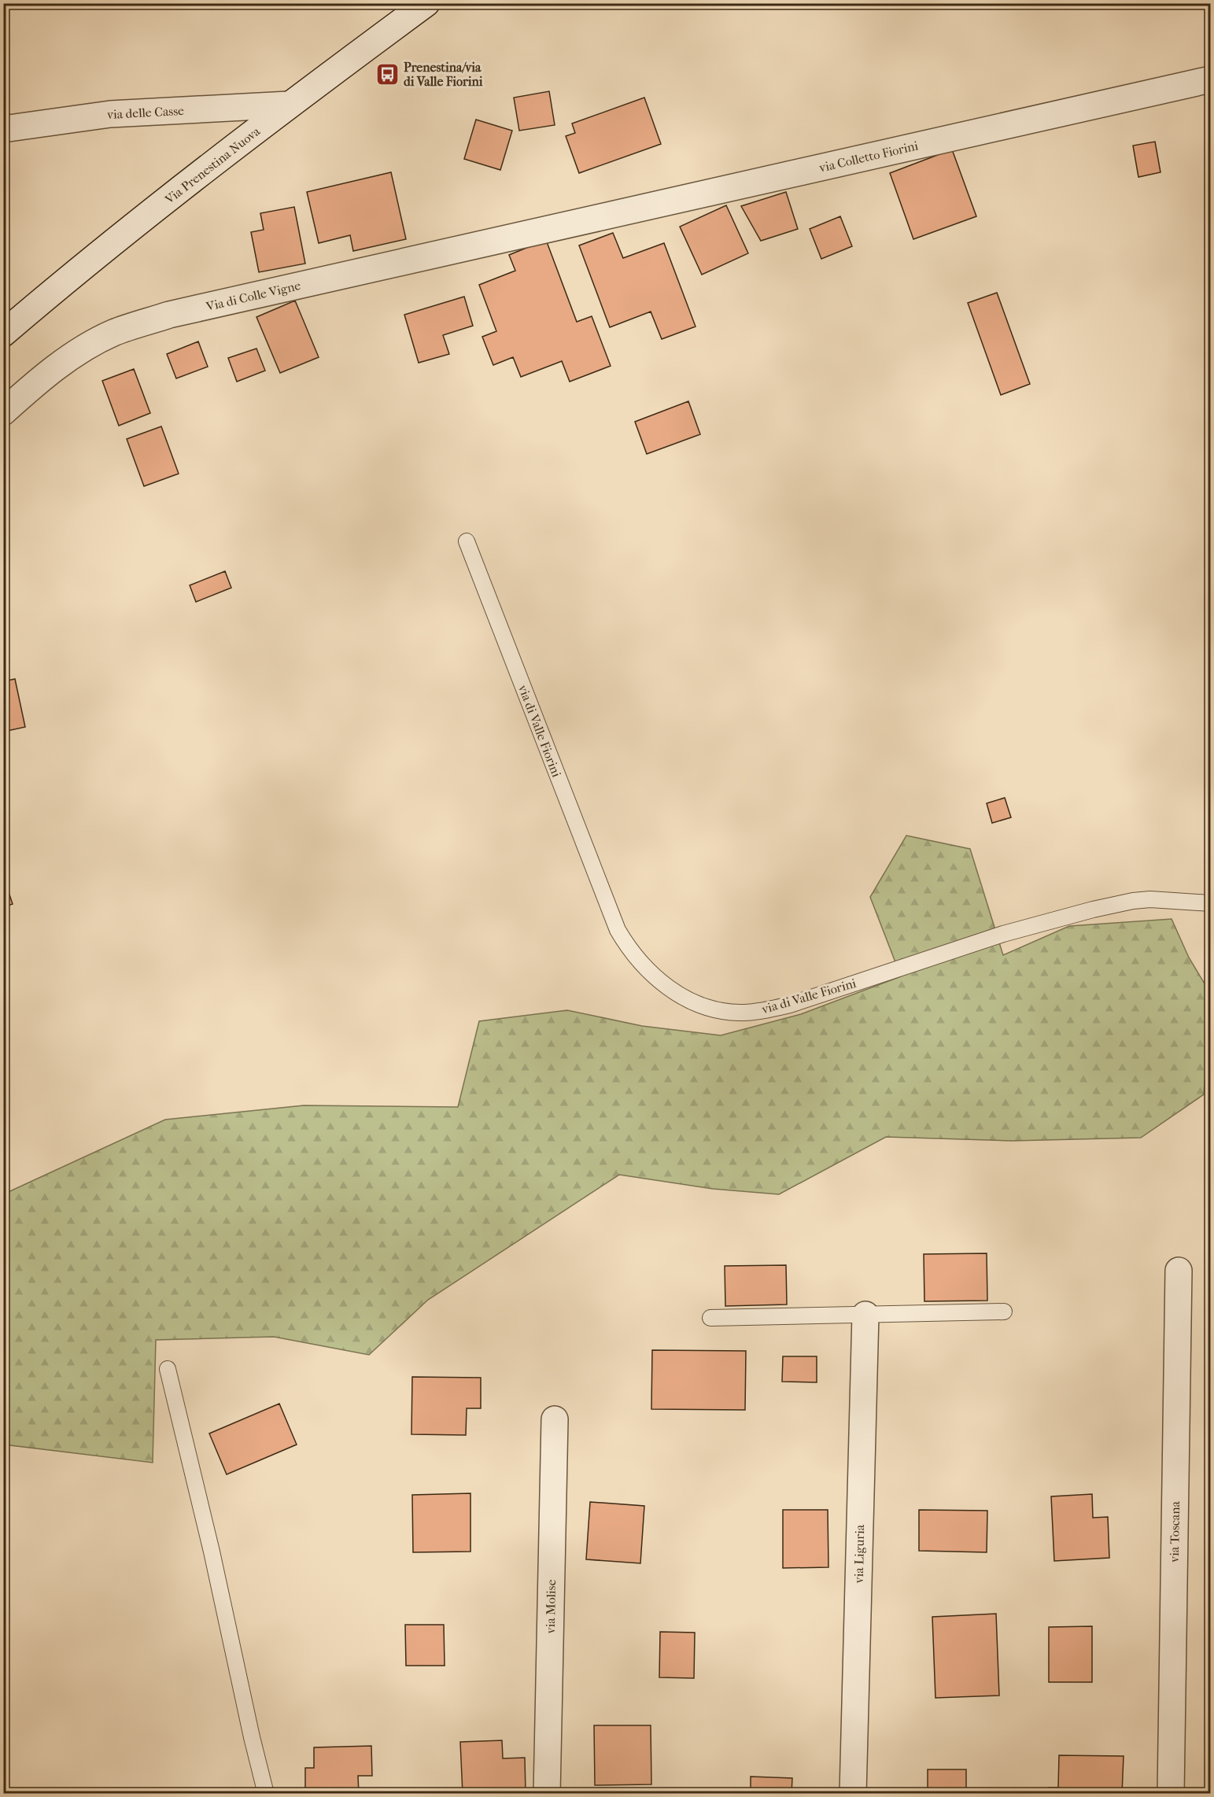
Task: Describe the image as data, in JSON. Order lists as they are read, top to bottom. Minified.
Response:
{"streets":{"street":["via delle Casse","via Colletto Fiorini","Via Prenestina Nuova","Via di Colle Vigne","via Toscana","via Liguria","via Molise"],"lane":["via di Valle Fiorini"]},"crossings":[["via delle Casse","Via Prenestina Nuova"],["via Colletto Fiorini","Via di Colle Vigne"]],"places":{"bus stop":["Prenestina/via di Valle Fiorini"]}}
